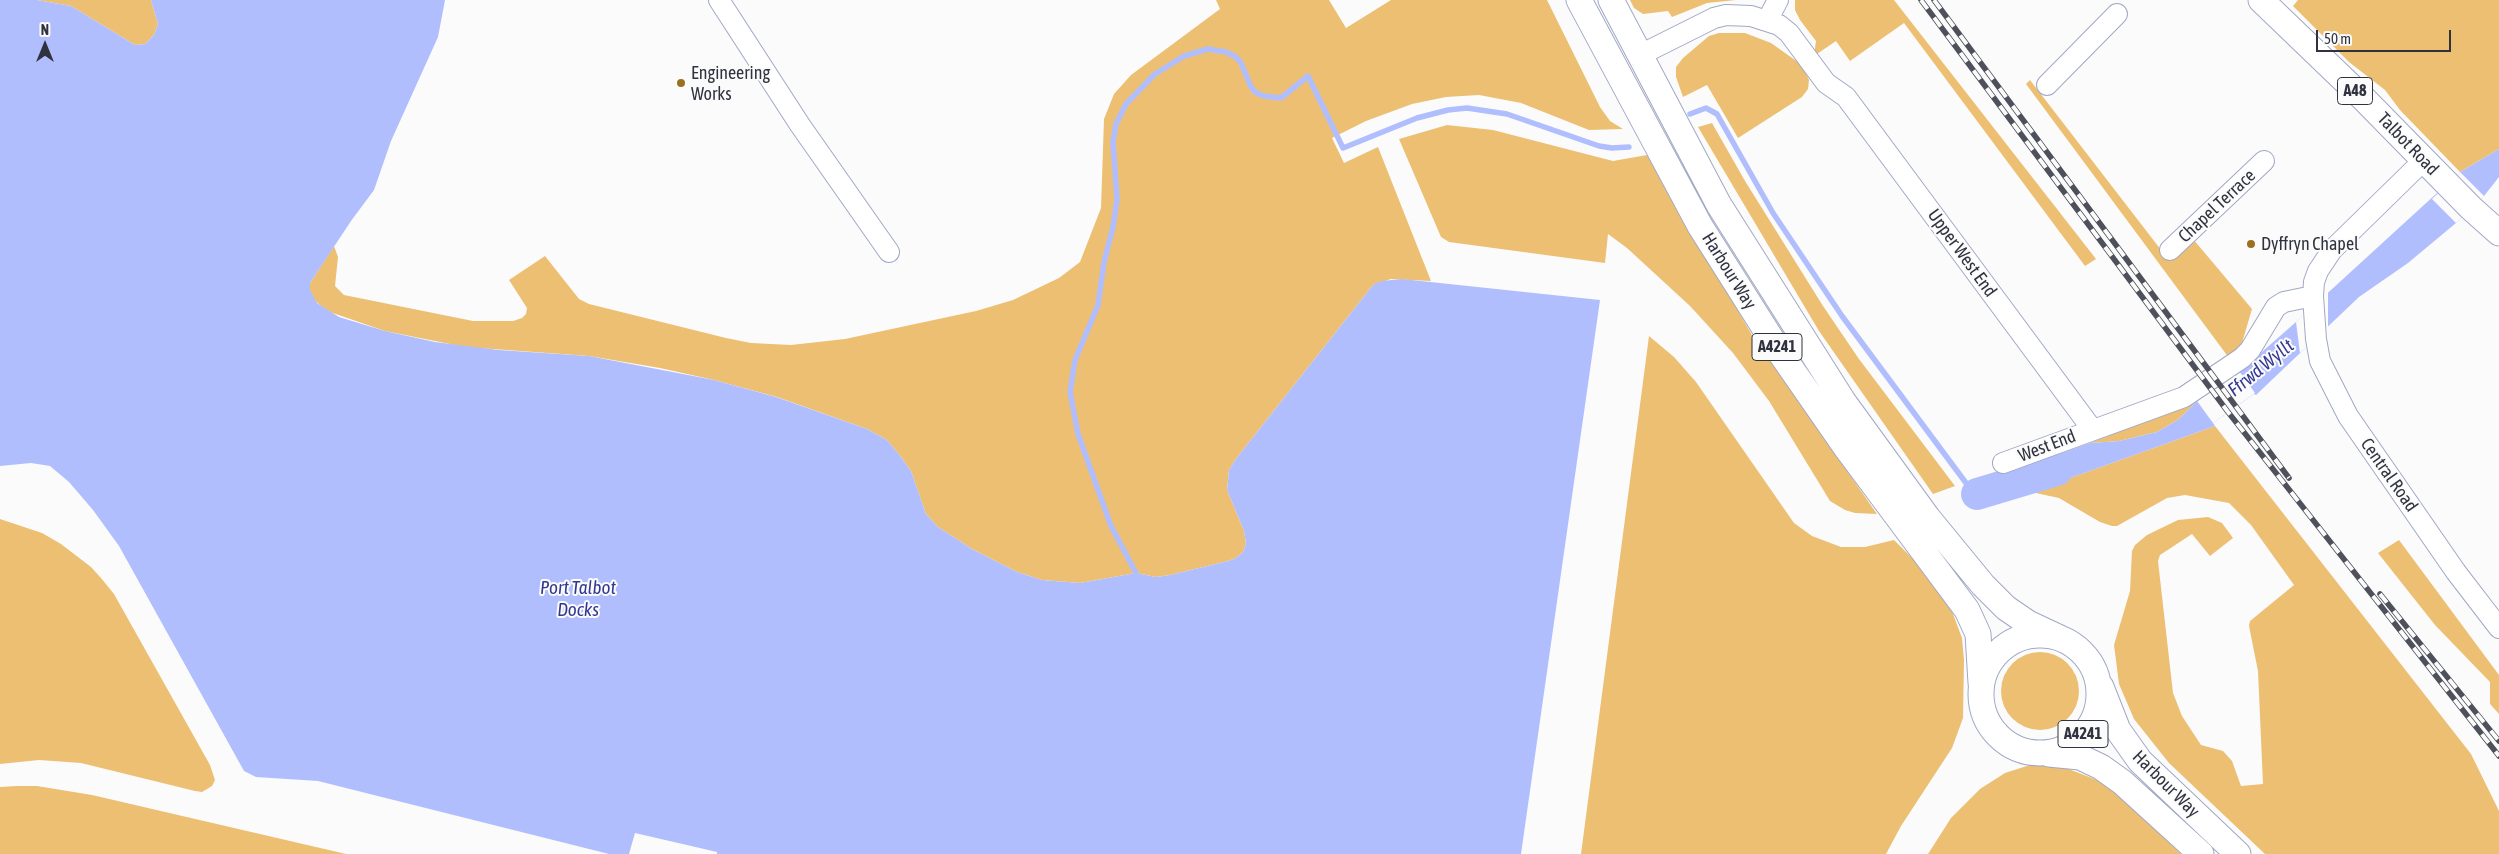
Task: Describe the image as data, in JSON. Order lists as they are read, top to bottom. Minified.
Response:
{"streets":{"main road":["A48","Talbot Road","Harbour Way","A4241"],"street":["Chapel Terrace","Upper West End","West End","Central Road"]},"crossings":[["Upper West End","West End"],["Harbour Way","A4241"],["West End","Central Road"]],"water":["Ffrwd Wyllt","Port Talbot Docks"],"places":["Engineering Works","Dyffryn Chapel"],"scale_bar":"50 m","north":"top"}
